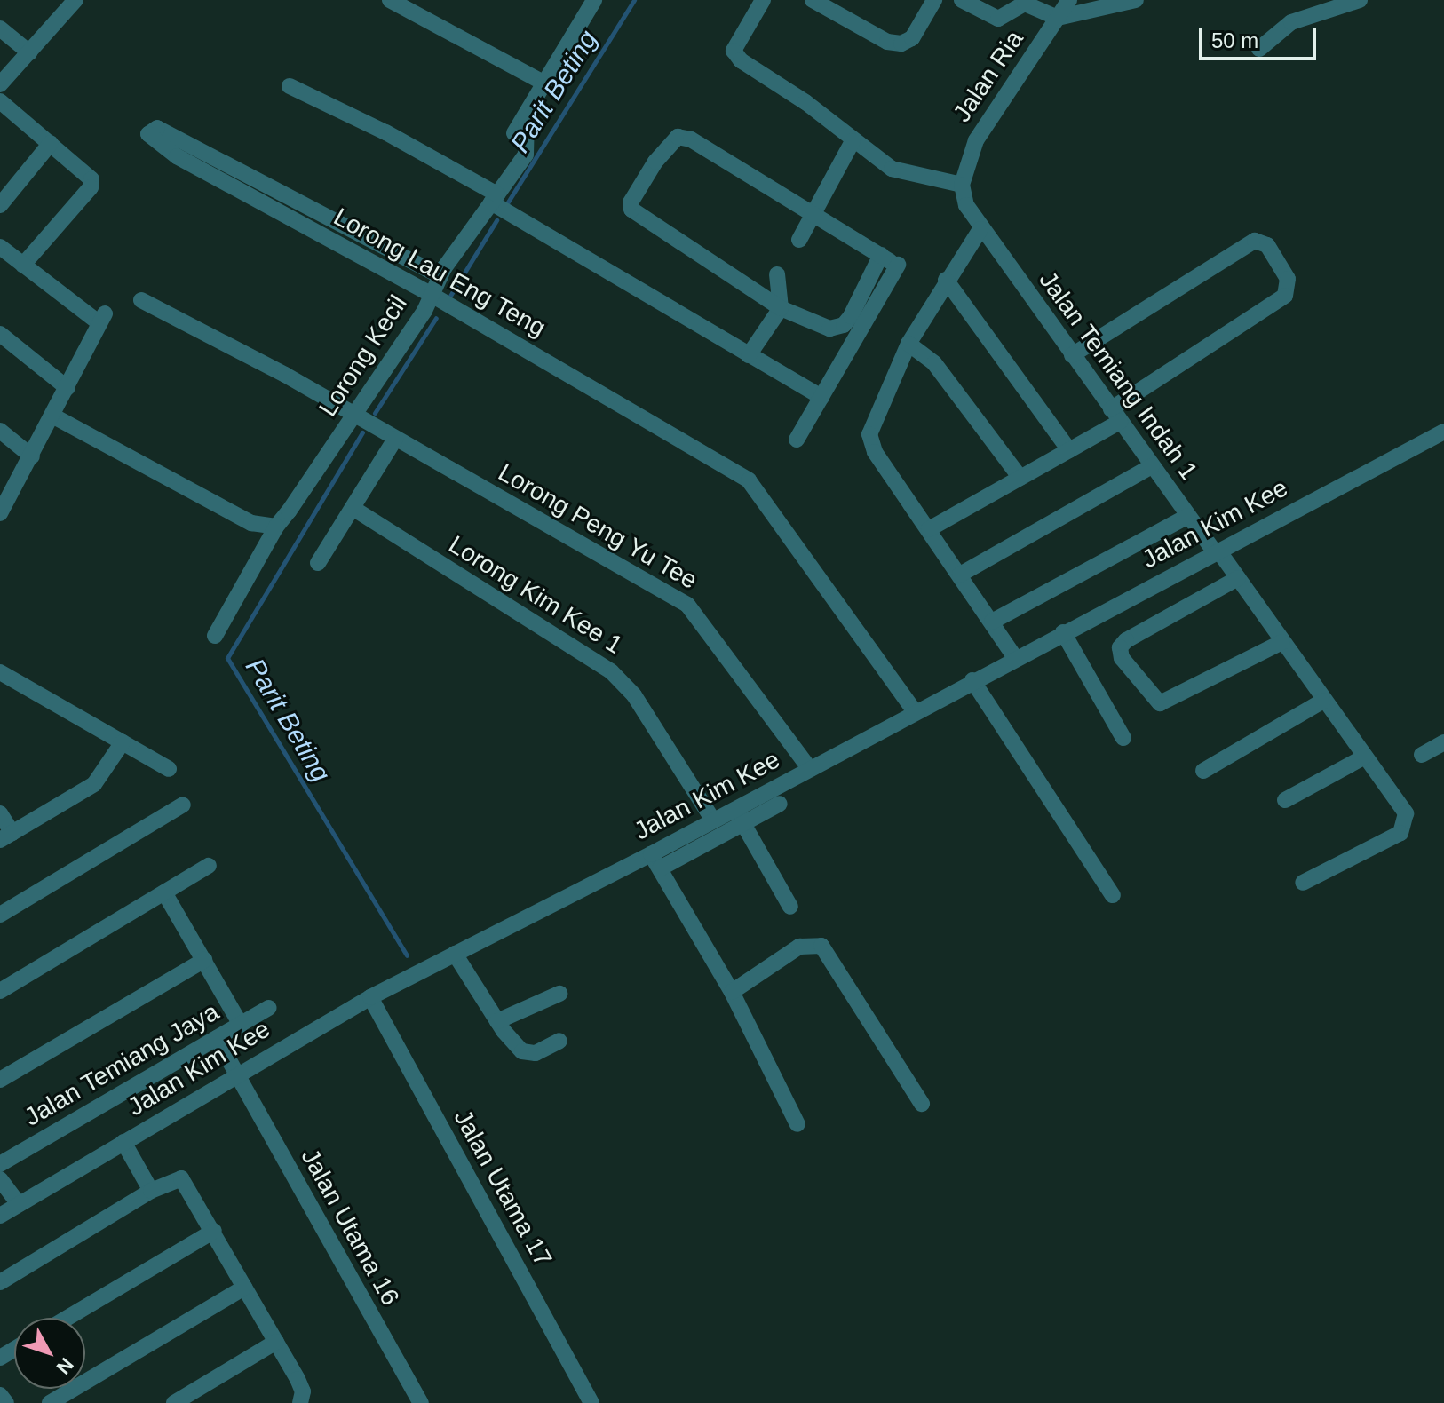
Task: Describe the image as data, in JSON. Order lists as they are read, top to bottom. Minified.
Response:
{"streets":{"street":["Jalan Ria","Lorong Lau Eng Teng","Lorong Kecil","Jalan Temiang Indah 1","Jalan Kim Kee","Lorong Peng Yu Tee","Lorong Kim Kee 1","Jalan Temiang Jaya","Jalan Utama 17","Jalan Utama 16"]},"crossings":[["Jalan Ria","Jalan Temiang Indah 1"],["Lorong Lau Eng Teng","Lorong Kecil"],["Lorong Lau Eng Teng","Jalan Kim Kee"],["Lorong Kecil","Lorong Peng Yu Tee"],["Jalan Temiang Indah 1","Jalan Kim Kee"],["Jalan Kim Kee","Lorong Peng Yu Tee"],["Jalan Kim Kee","Lorong Kim Kee 1"],["Jalan Kim Kee","Jalan Utama 17"],["Jalan Kim Kee","Jalan Utama 16"],["Jalan Temiang Jaya","Jalan Utama 16"]],"water":["Parit Beting"],"scale_bar":"50 m","north":"bottom right"}
